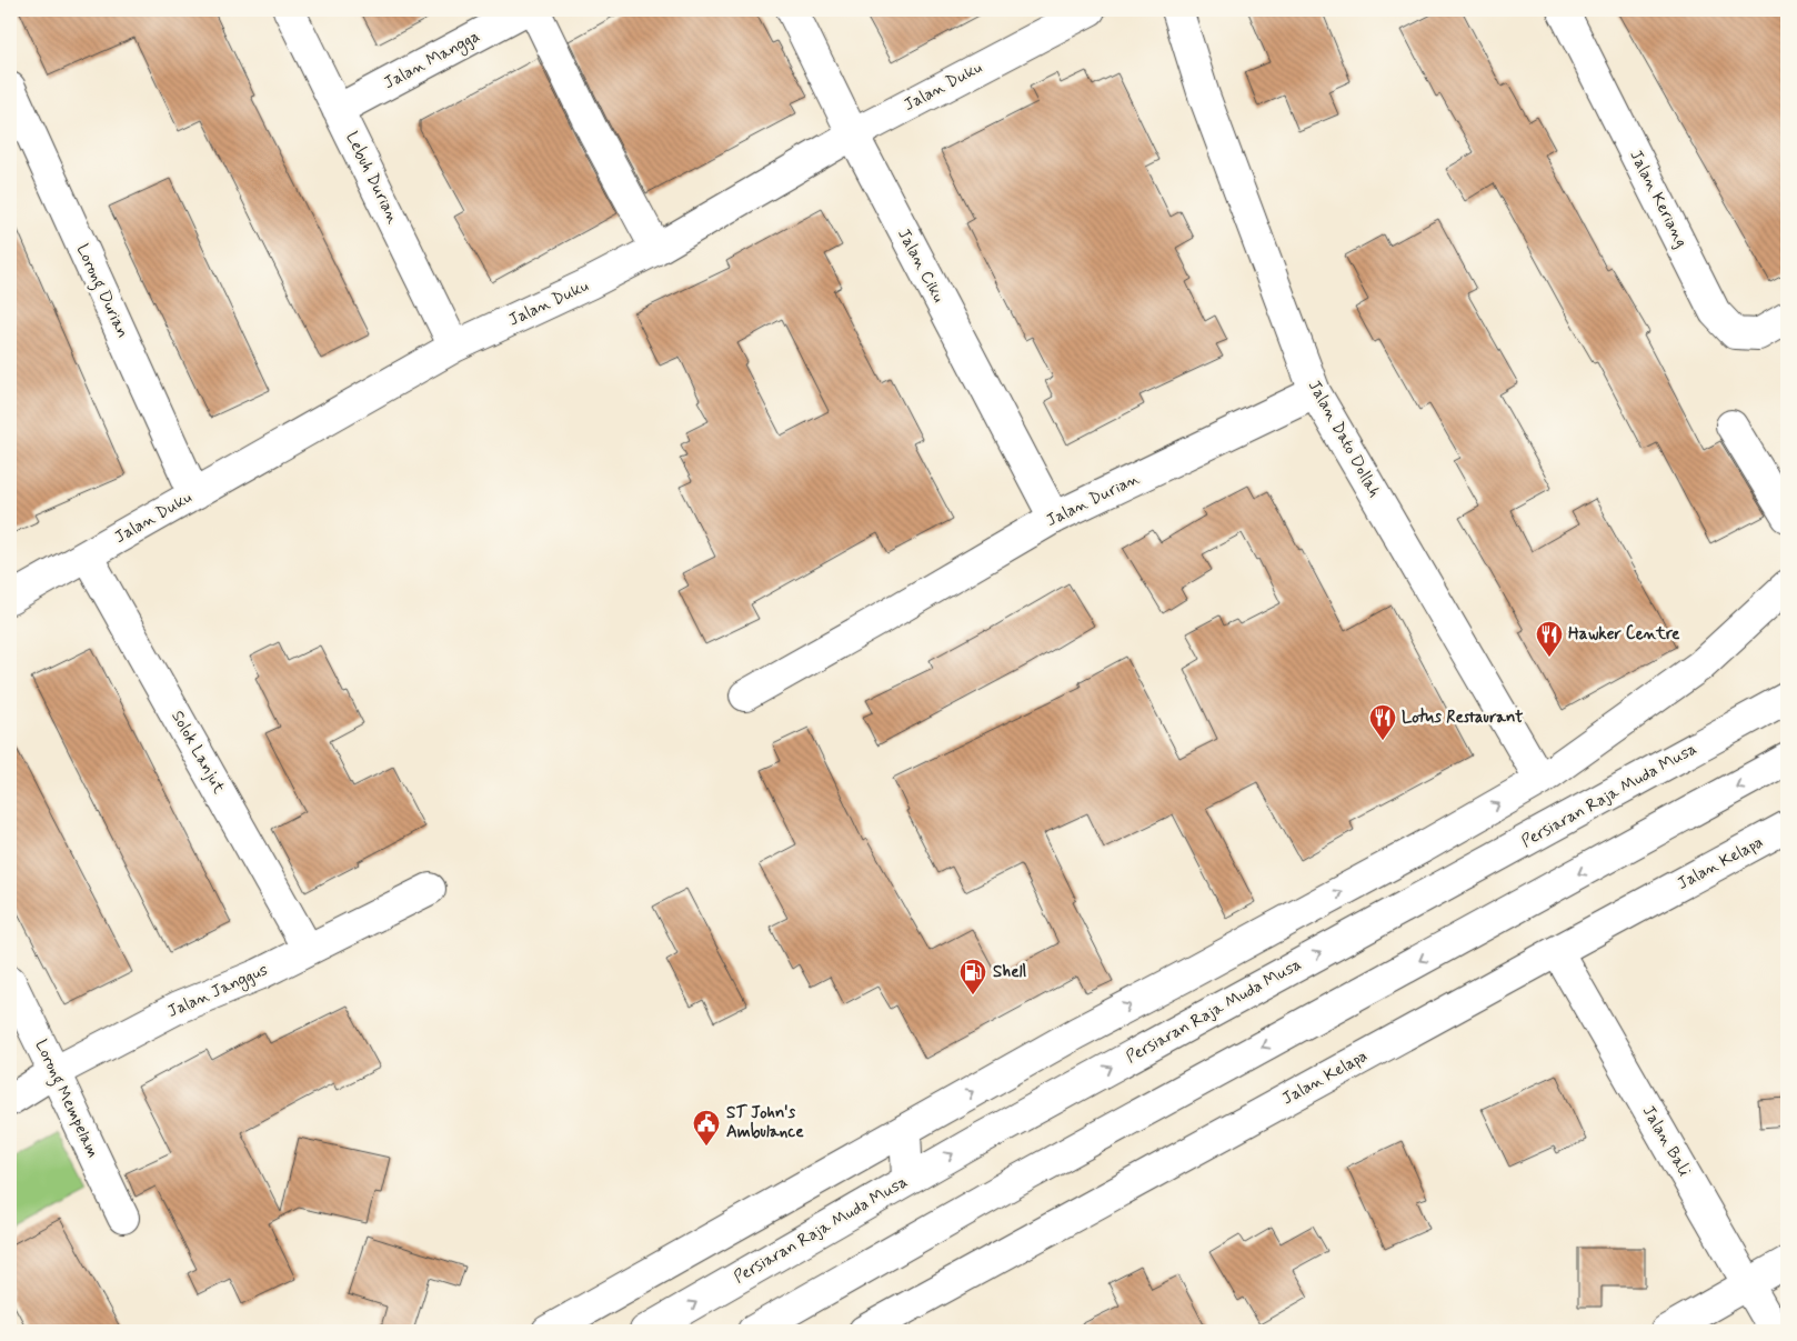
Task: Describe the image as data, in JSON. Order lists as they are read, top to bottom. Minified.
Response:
{"streets":{"main road":["Jalan Mangga","Jalan Duku","Lebuh Durian","Jalan Keriang","Jalan Ciku","Lorong Durian","Jalan Dato Dollah","Jalan Durian","Solok Lanjut","Persiaran Raja Muda Musa","Jalan Kelapa","Jalan Janggus","Lorong Mempelam","Jalan Bali"]},"crossings":[["Jalan Mangga","Lebuh Durian"],["Jalan Duku","Lebuh Durian"],["Jalan Duku","Jalan Ciku"],["Jalan Duku","Lorong Durian"],["Jalan Duku","Solok Lanjut"],["Jalan Ciku","Jalan Durian"],["Jalan Dato Dollah","Jalan Durian"],["Solok Lanjut","Jalan Janggus"],["Jalan Kelapa","Jalan Bali"],["Jalan Janggus","Lorong Mempelam"]],"places":{"restaurant":["Hawker Centre","Lotus Restaurant"],"fuel station":["Shell"],"public building":["ST John's Ambulance"]}}
